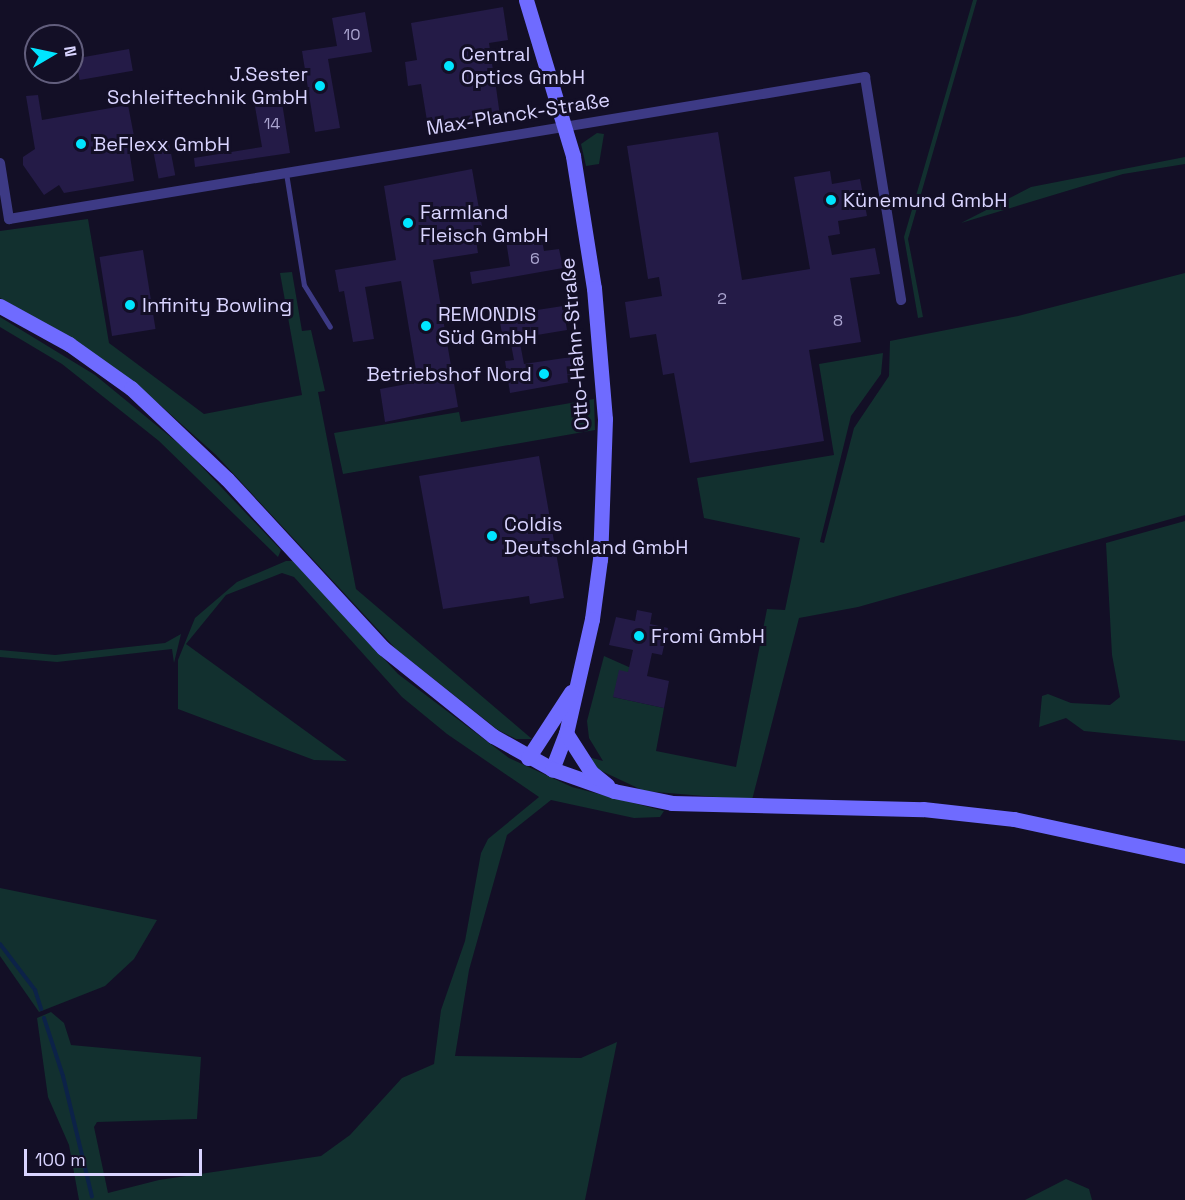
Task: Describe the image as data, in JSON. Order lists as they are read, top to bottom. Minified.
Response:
{"streets":{"street":["Max-Planck-Straße","Otto-Hahn-Straße"]},"crossings":[["Max-Planck-Straße","Otto-Hahn-Straße"]],"places":["Central Optics GmbH","J.Sester Schleiftechnik GmbH","BeFlexx GmbH","Künemund GmbH","Farmland Fleisch GmbH","Infinity Bowling","REMONDIS Süd GmbH","Betriebshof Nord","Coldis Deutschland GmbH","Fromi GmbH"],"house_numbers":["10","14","6","2","8"],"scale_bar":"100 m","north":"right"}
